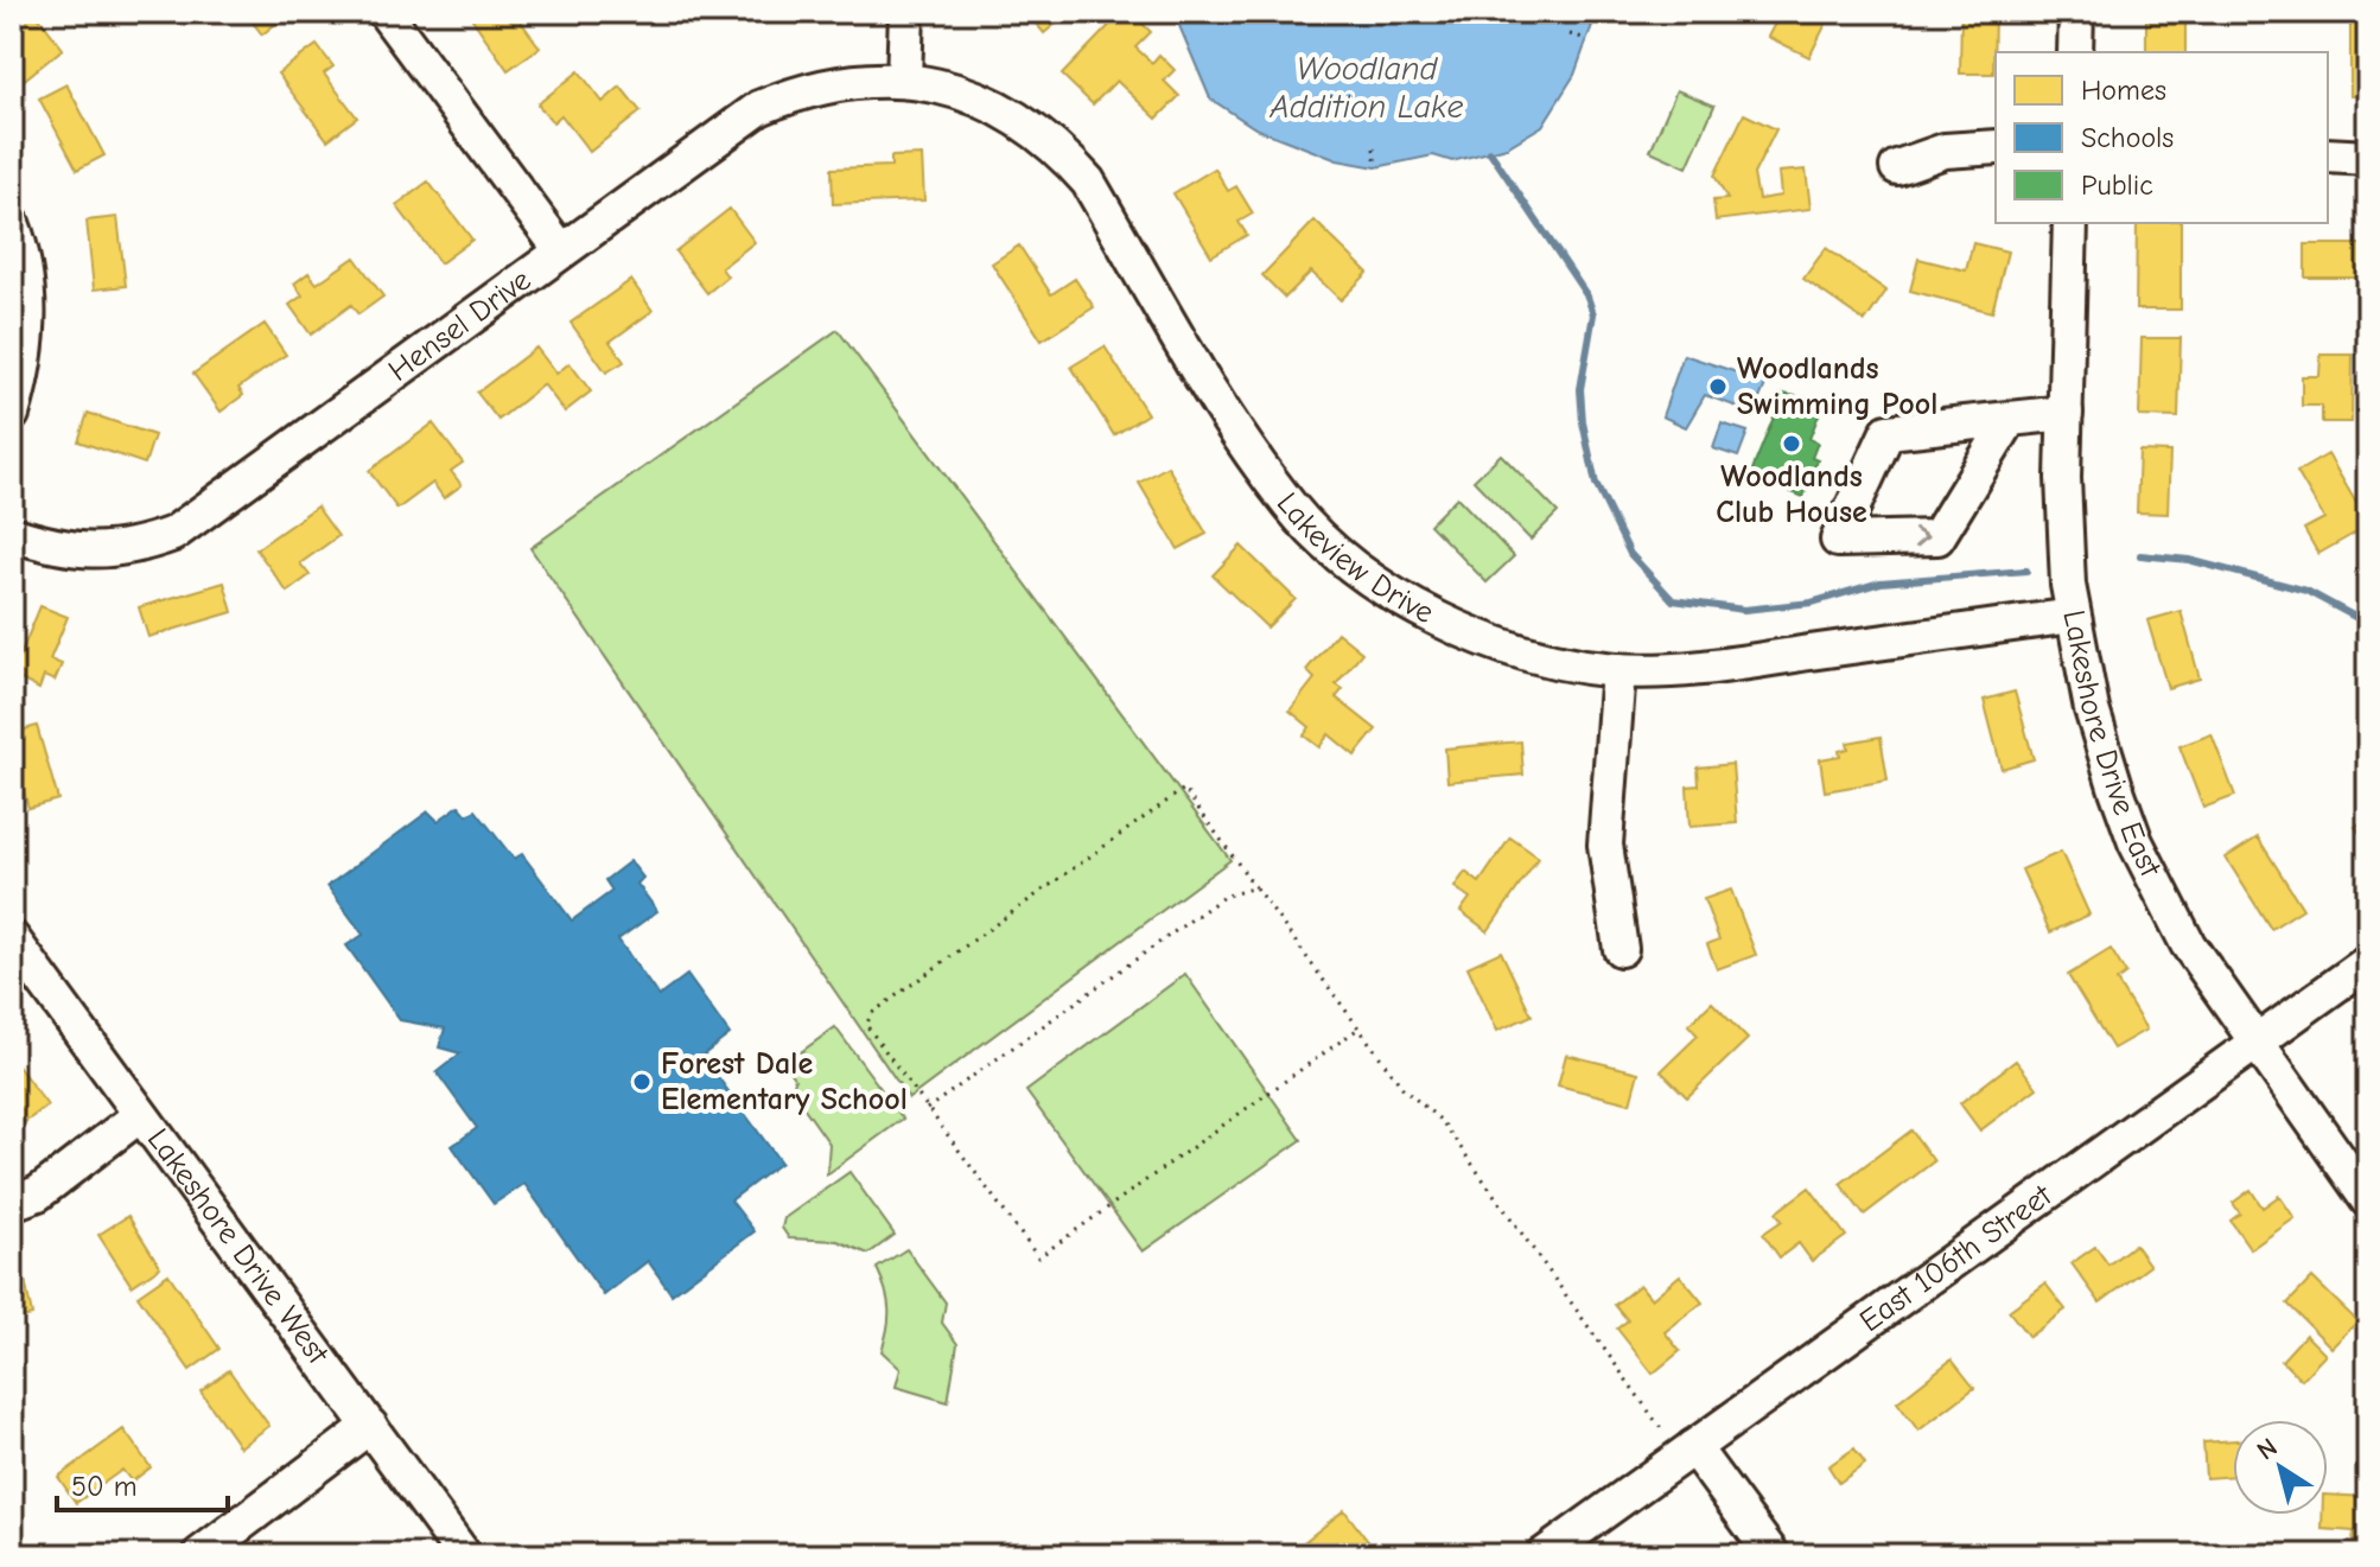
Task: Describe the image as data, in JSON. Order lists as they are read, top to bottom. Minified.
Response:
{"streets":{"street":["Hensel Drive","Lakeview Drive","Lakeshore Drive East","Lakeshore Drive West","East 106th Street"]},"crossings":[["Hensel Drive","Lakeview Drive"],["Lakeview Drive","Lakeshore Drive East"],["Lakeshore Drive East","East 106th Street"]],"water":["Woodland Addition Lake"],"places":["Woodlands Swimming Pool","Woodlands Club House","Forest Dale Elementary School"],"legend":["Homes","Schools","Public"],"scale_bar":"50 m","north":"top left"}
